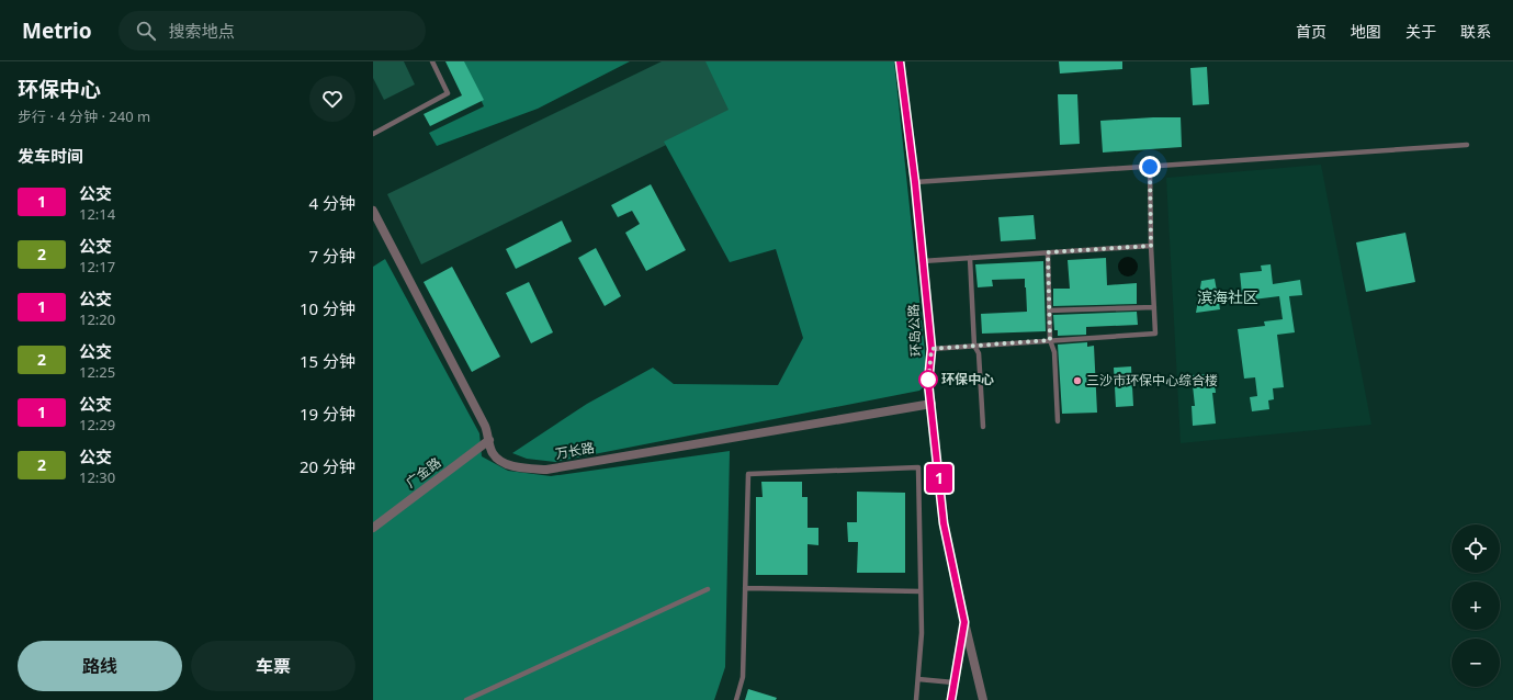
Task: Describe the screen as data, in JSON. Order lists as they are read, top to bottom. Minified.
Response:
{"streets":{"street":["环岛公路","万长路","广金路"]},"crossings":[["环岛公路","万长路"],["万长路","广金路"]],"districts":["滨海社区"],"places":["环保中心","三沙市环保中心综合楼"],"lines":["bus line 1"],"page":{"header":"Metrio","search":"搜索地点","nav":["首页","地图","关于","联系"],"heading":[["环保中心","步行 · 4 分钟 · 240 m"],"发车时间"],"on_map":"1","list":[{"mark":"1","name":"公交","note":"12:14","value":"4 分钟"},{"mark":"2","name":"公交","note":"12:17","value":"7 分钟"},{"mark":"1","name":"公交","note":"12:20","value":"10 分钟"},{"mark":"2","name":"公交","note":"12:25","value":"15 分钟"},{"mark":"1","name":"公交","note":"12:29","value":"19 分钟"},{"mark":"2","name":"公交","note":"12:30","value":"20 分钟"}],"map_buttons":["+","−"],"buttons":["路线","车票"]}}
